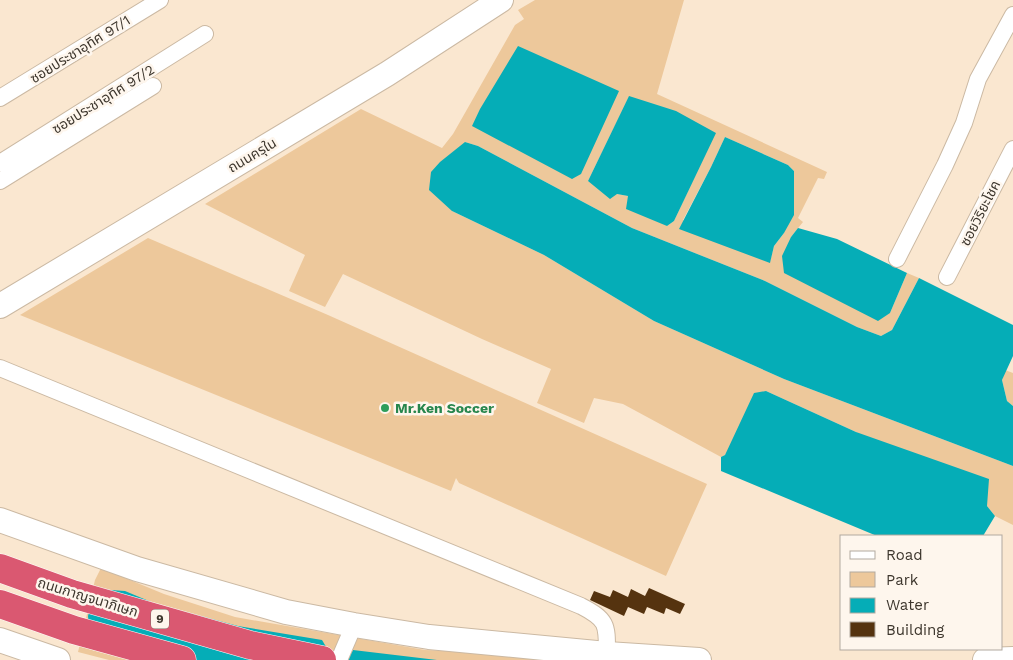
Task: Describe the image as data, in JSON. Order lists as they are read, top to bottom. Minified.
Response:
{"streets":{"highway":["ถนนกาญจนาภิเษก","9"],"main road":["ถนนครุใน"],"street":["ซอยประชาอุทิศ 97/1","ซอยประชาอุทิศ 97/2","ซอยวิริยะโชค"]},"places":["Mr.Ken Soccer"],"legend":["Road","Park","Water","Building"]}
